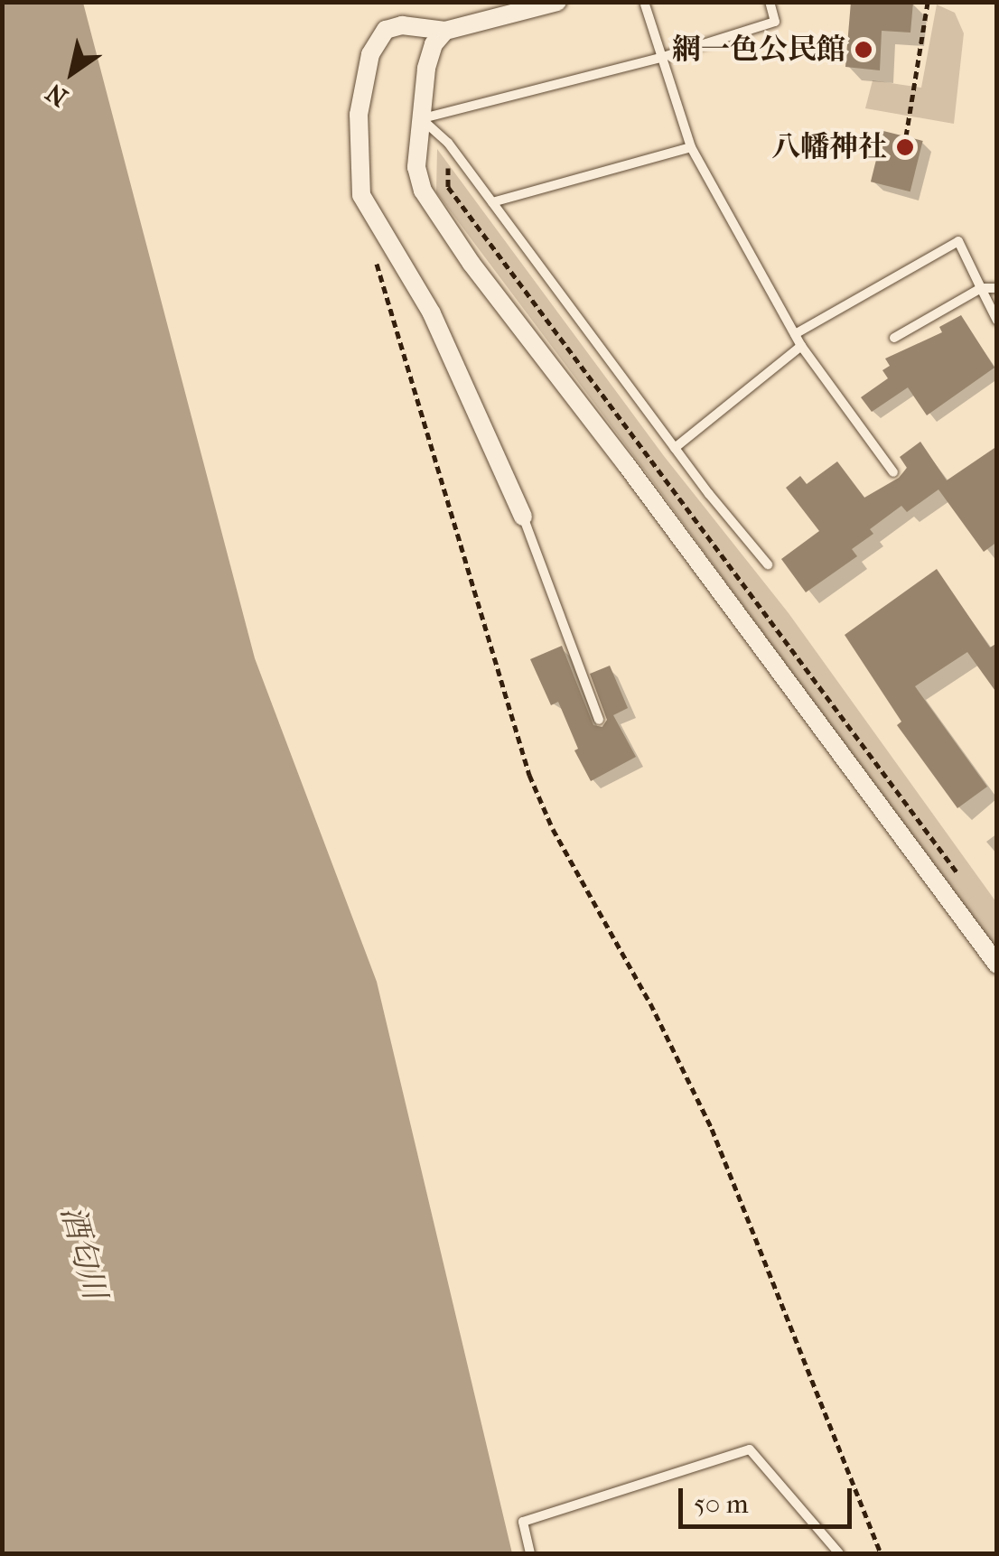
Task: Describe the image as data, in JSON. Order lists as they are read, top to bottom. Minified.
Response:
{"water":["酒匂川"],"places":["網一色公民館","八幡神社"],"scale_bar":"50 m","north":"bottom left"}
